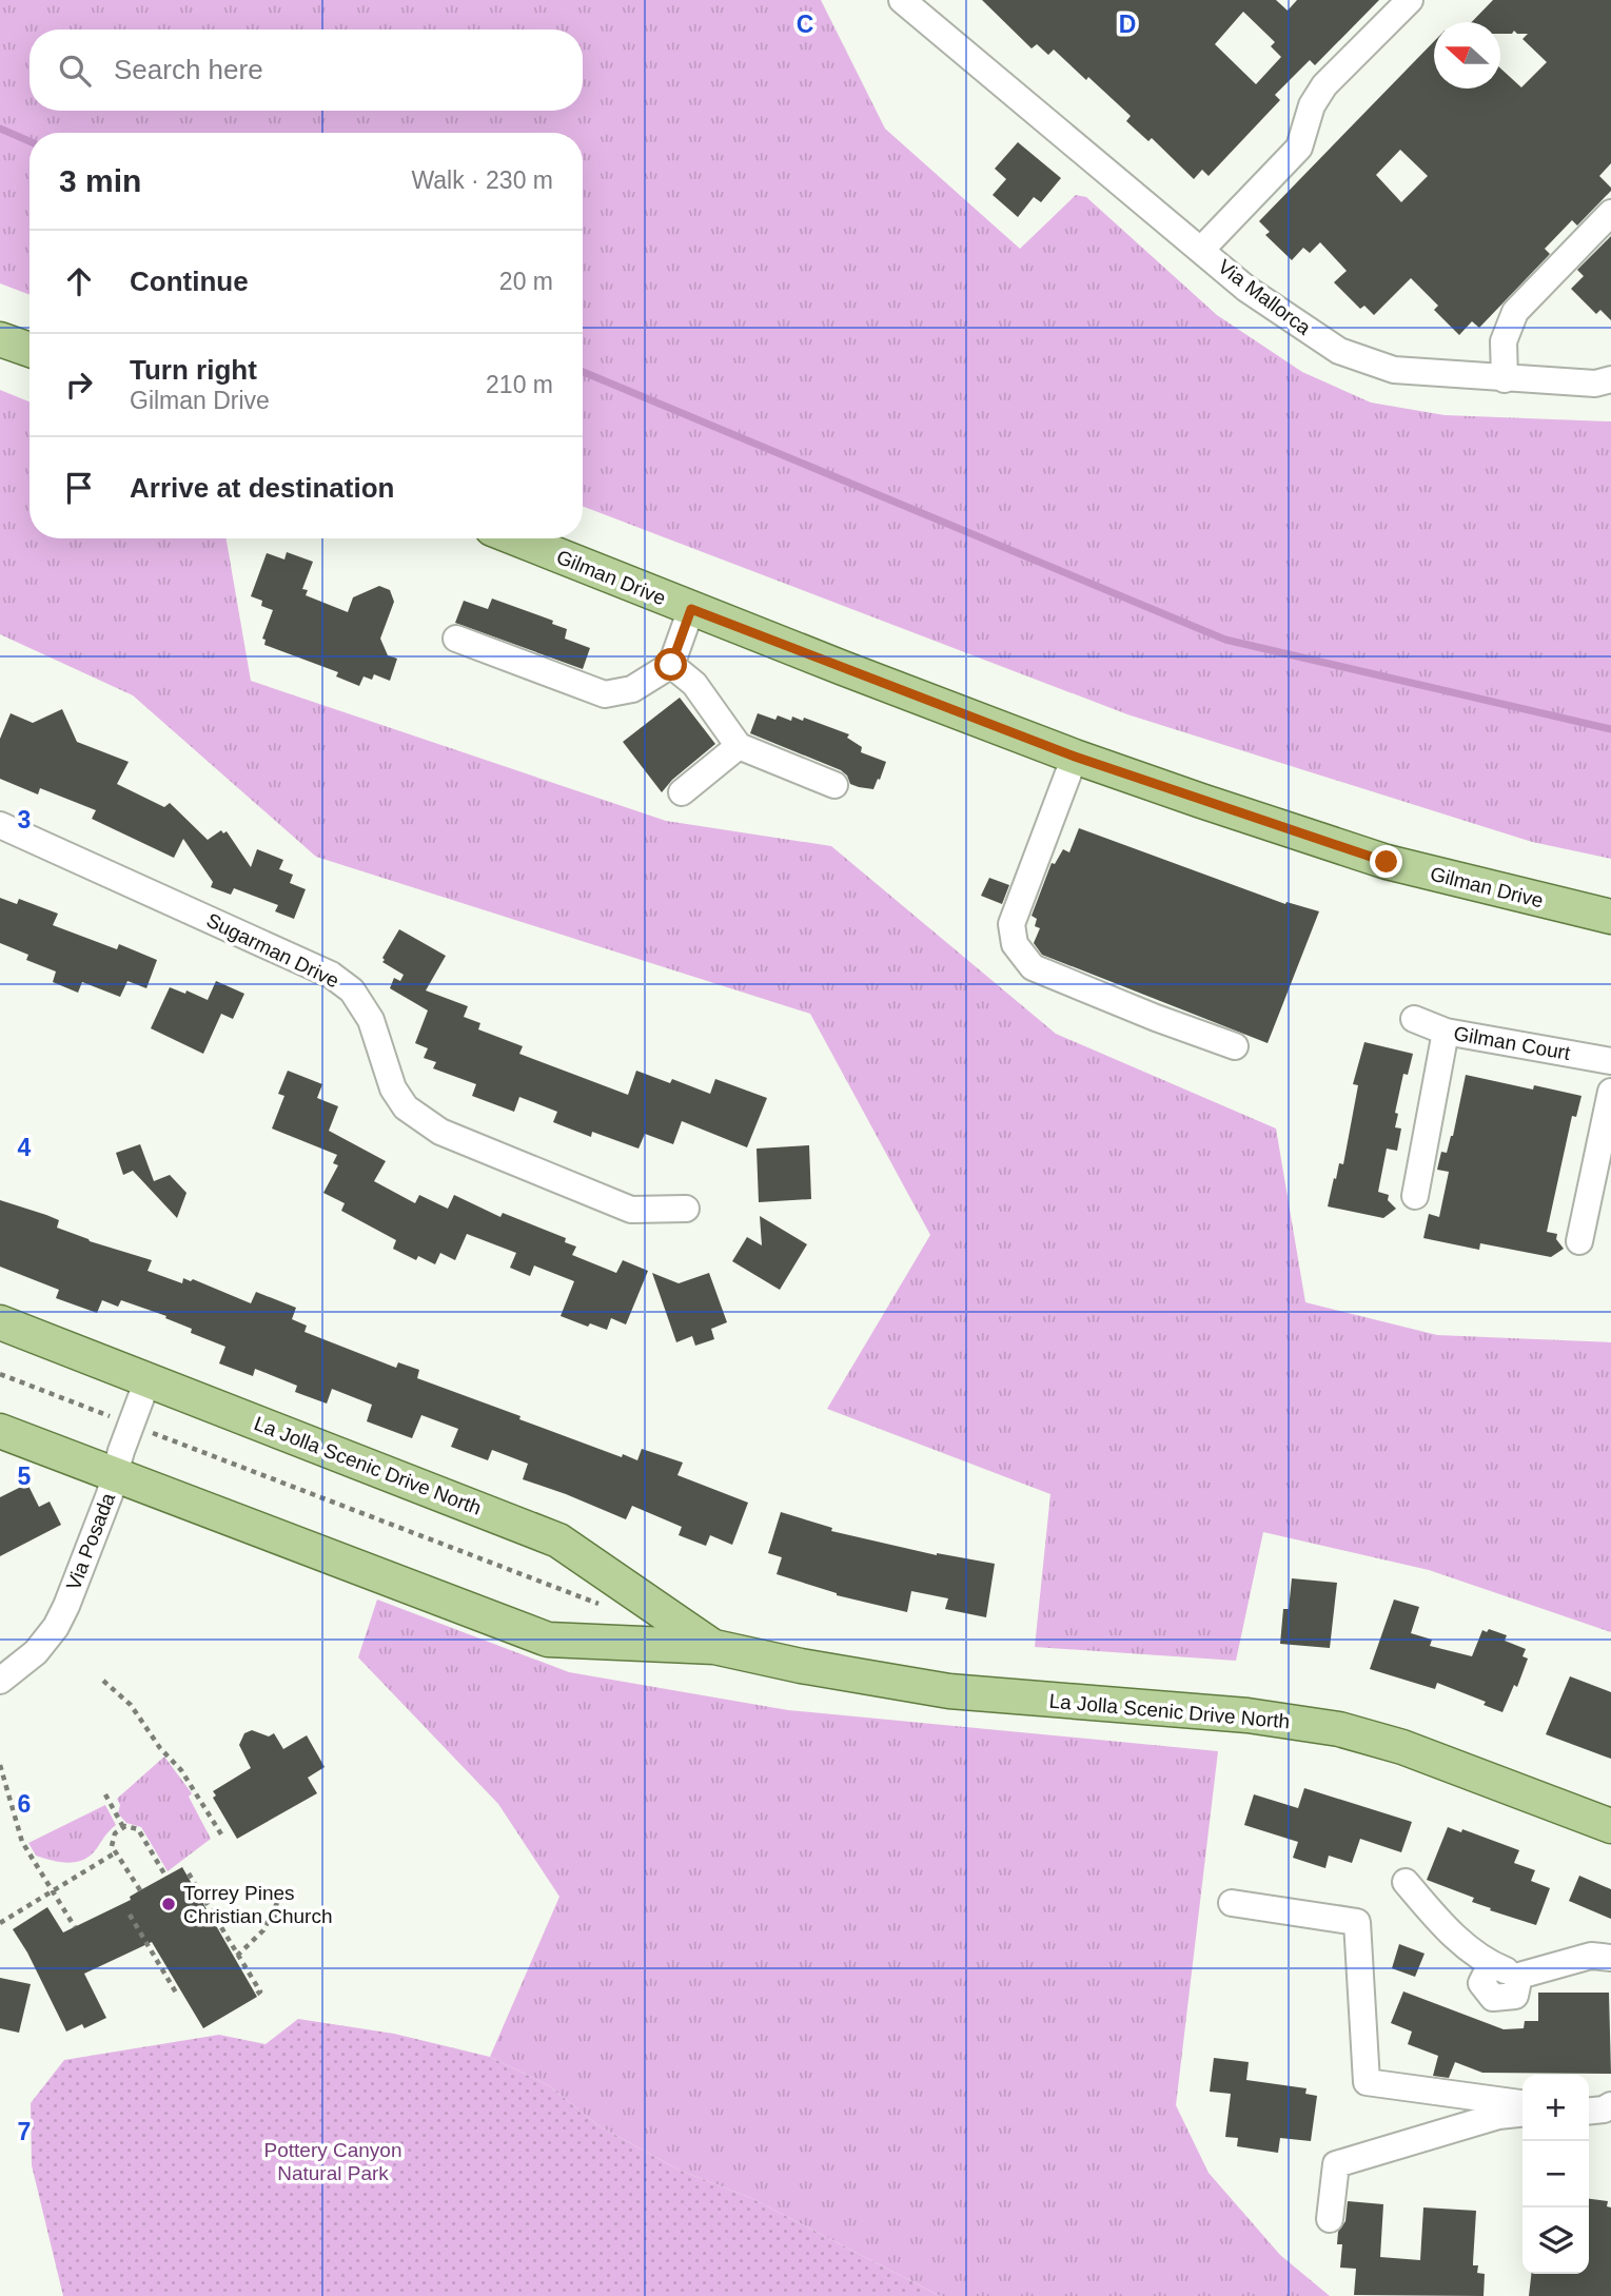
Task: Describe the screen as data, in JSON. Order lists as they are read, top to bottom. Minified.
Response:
{"streets":{"main road":["Gilman Drive","La Jolla Scenic Drive North"],"street":["Via Mallorca","Sugarman Drive","Gilman Court","Via Posada"]},"crossings":[["La Jolla Scenic Drive North","Via Posada"]],"parks":["Pottery Canyon Natural Park"],"places":["Torrey Pines Christian Church"],"north":"left","page":{"search":"Search here","heading":["3 min","Walk · 230 m"],"list":[["Continue","20 m"],["Turn right","Gilman Drive","210 m"],"Arrive at destination"],"map_buttons":["+","−"]},"grid":{"columns":["C","D"],"rows":["3","4","5","6","7"]}}
